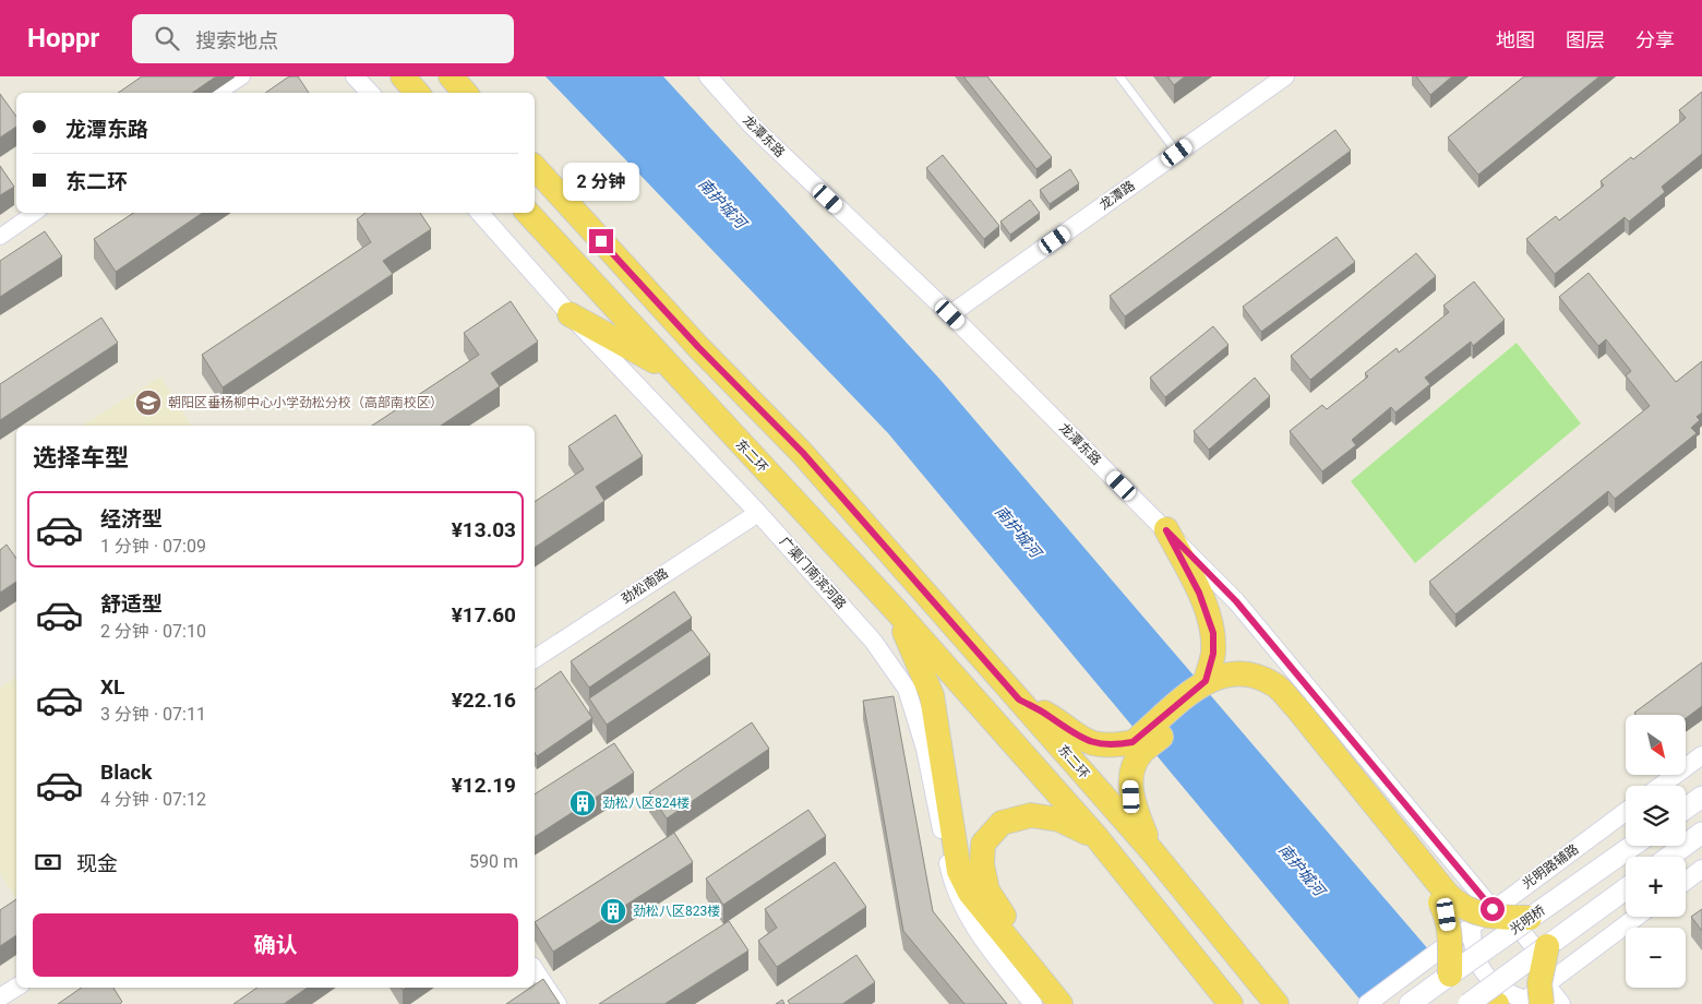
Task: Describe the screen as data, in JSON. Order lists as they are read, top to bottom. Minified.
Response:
{"streets":{"highway":["东二环"],"main road":["光明桥"],"street":["龙潭东路","龙潭路","广渠门南滨河路","劲松南路","光明路辅路"]},"crossings":[["龙潭东路","龙潭路"],["龙潭东路","光明路辅路"],["广渠门南滨河路","劲松南路"]],"water":["南护城河"],"places":{"school or university":["朝阳区垂杨柳中心小学劲松分校（高部南校区）"],"building":["劲松八区824楼","劲松八区823楼"]},"north":"bottom right","page":{"header":"Hoppr","search":"搜索地点","nav":["地图","图层","分享"],"banner":["龙潭东路","东二环"],"bubble":"2 分钟","heading":"选择车型","list":[{"name":"经济型","note":"1 分钟 · 07:09","value":"¥13.03"},{"name":"舒适型","note":"2 分钟 · 07:10","value":"¥17.60"},{"name":"XL","note":"3 分钟 · 07:11","value":"¥22.16"},{"name":"Black","note":"4 分钟 · 07:12","value":"¥12.19"}],"map_buttons":["+","−"],"pay":["现金","590 m"],"buttons":"确认"}}
